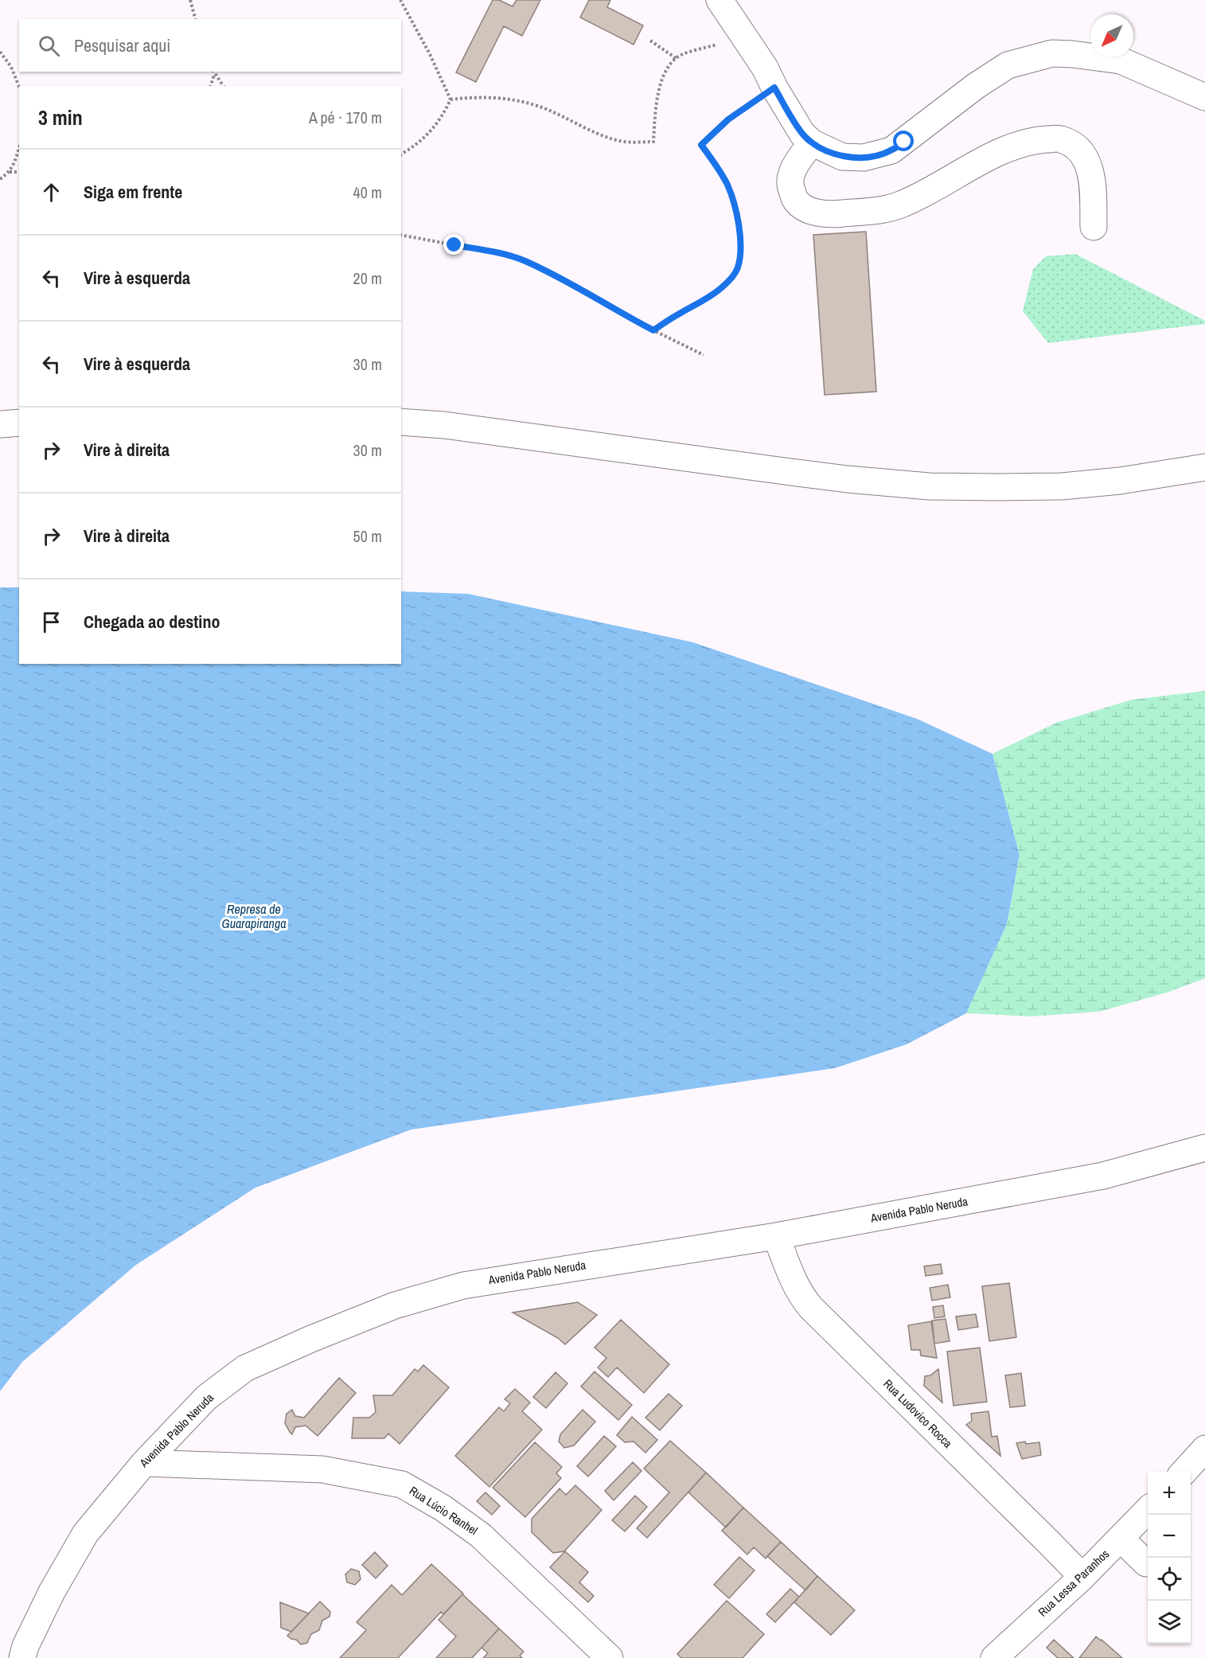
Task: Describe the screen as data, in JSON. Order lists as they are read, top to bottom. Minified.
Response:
{"streets":{"street":["Avenida Pablo Neruda","Rua Ludovico Rocca","Rua Lúcio Ranhel","Rua Lessa Paranhos"]},"crossings":[["Avenida Pablo Neruda","Rua Ludovico Rocca"],["Avenida Pablo Neruda","Rua Lúcio Ranhel"],["Rua Ludovico Rocca","Rua Lessa Paranhos"]],"water":["Represa de Guarapiranga"],"north":"bottom left","page":{"search":"Pesquisar aqui","heading":["3 min","A pé · 170 m"],"list":[["Siga em frente","40 m"],["Vire à esquerda","20 m"],["Vire à esquerda","30 m"],["Vire à direita","30 m"],["Vire à direita","50 m"],"Chegada ao destino"],"map_buttons":["+","−"]}}
